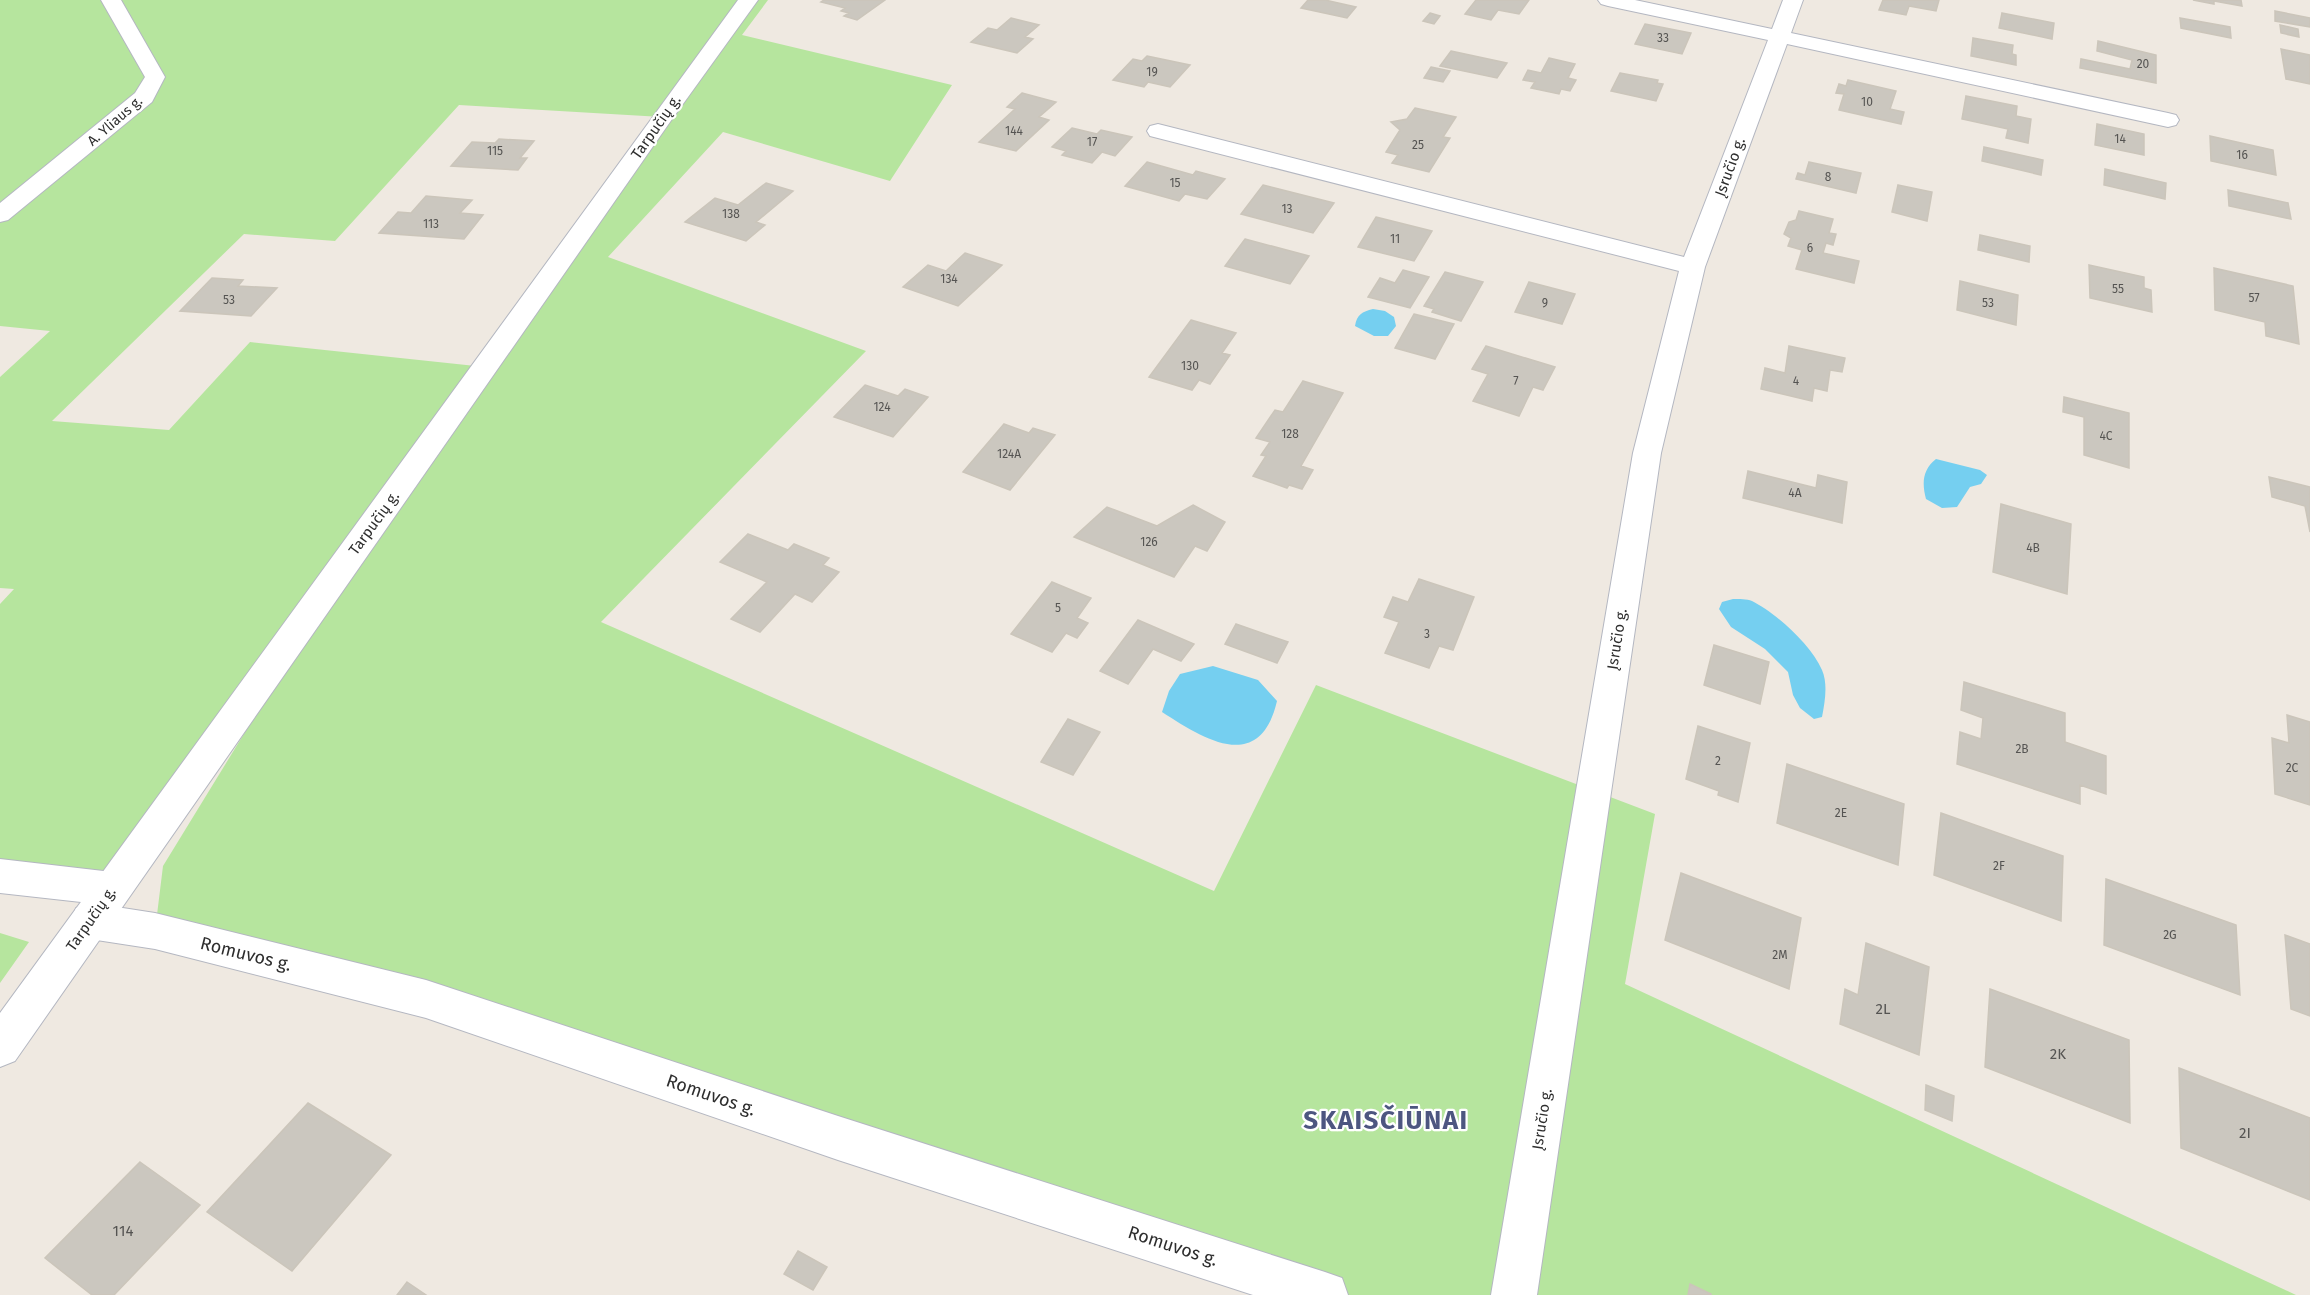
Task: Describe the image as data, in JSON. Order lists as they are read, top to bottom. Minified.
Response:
{"streets":{"street":["A. Yliaus g.","Tarpučių g.","Įsručio g.","Romuvos g."]},"crossings":[["Tarpučių g.","Romuvos g."]],"districts":["SKAISČIŪNAI"],"house_numbers":["33","20","19","10","144","14","17","25","115","16","8","15","13","138","113","11","6","134","55","57","53","9","53","130","7","4","124","128","4C","124A","4A","126","4B","5","3","2B","2","2C","2E","2F","2G","2M","2L","2K","2I","114"]}
